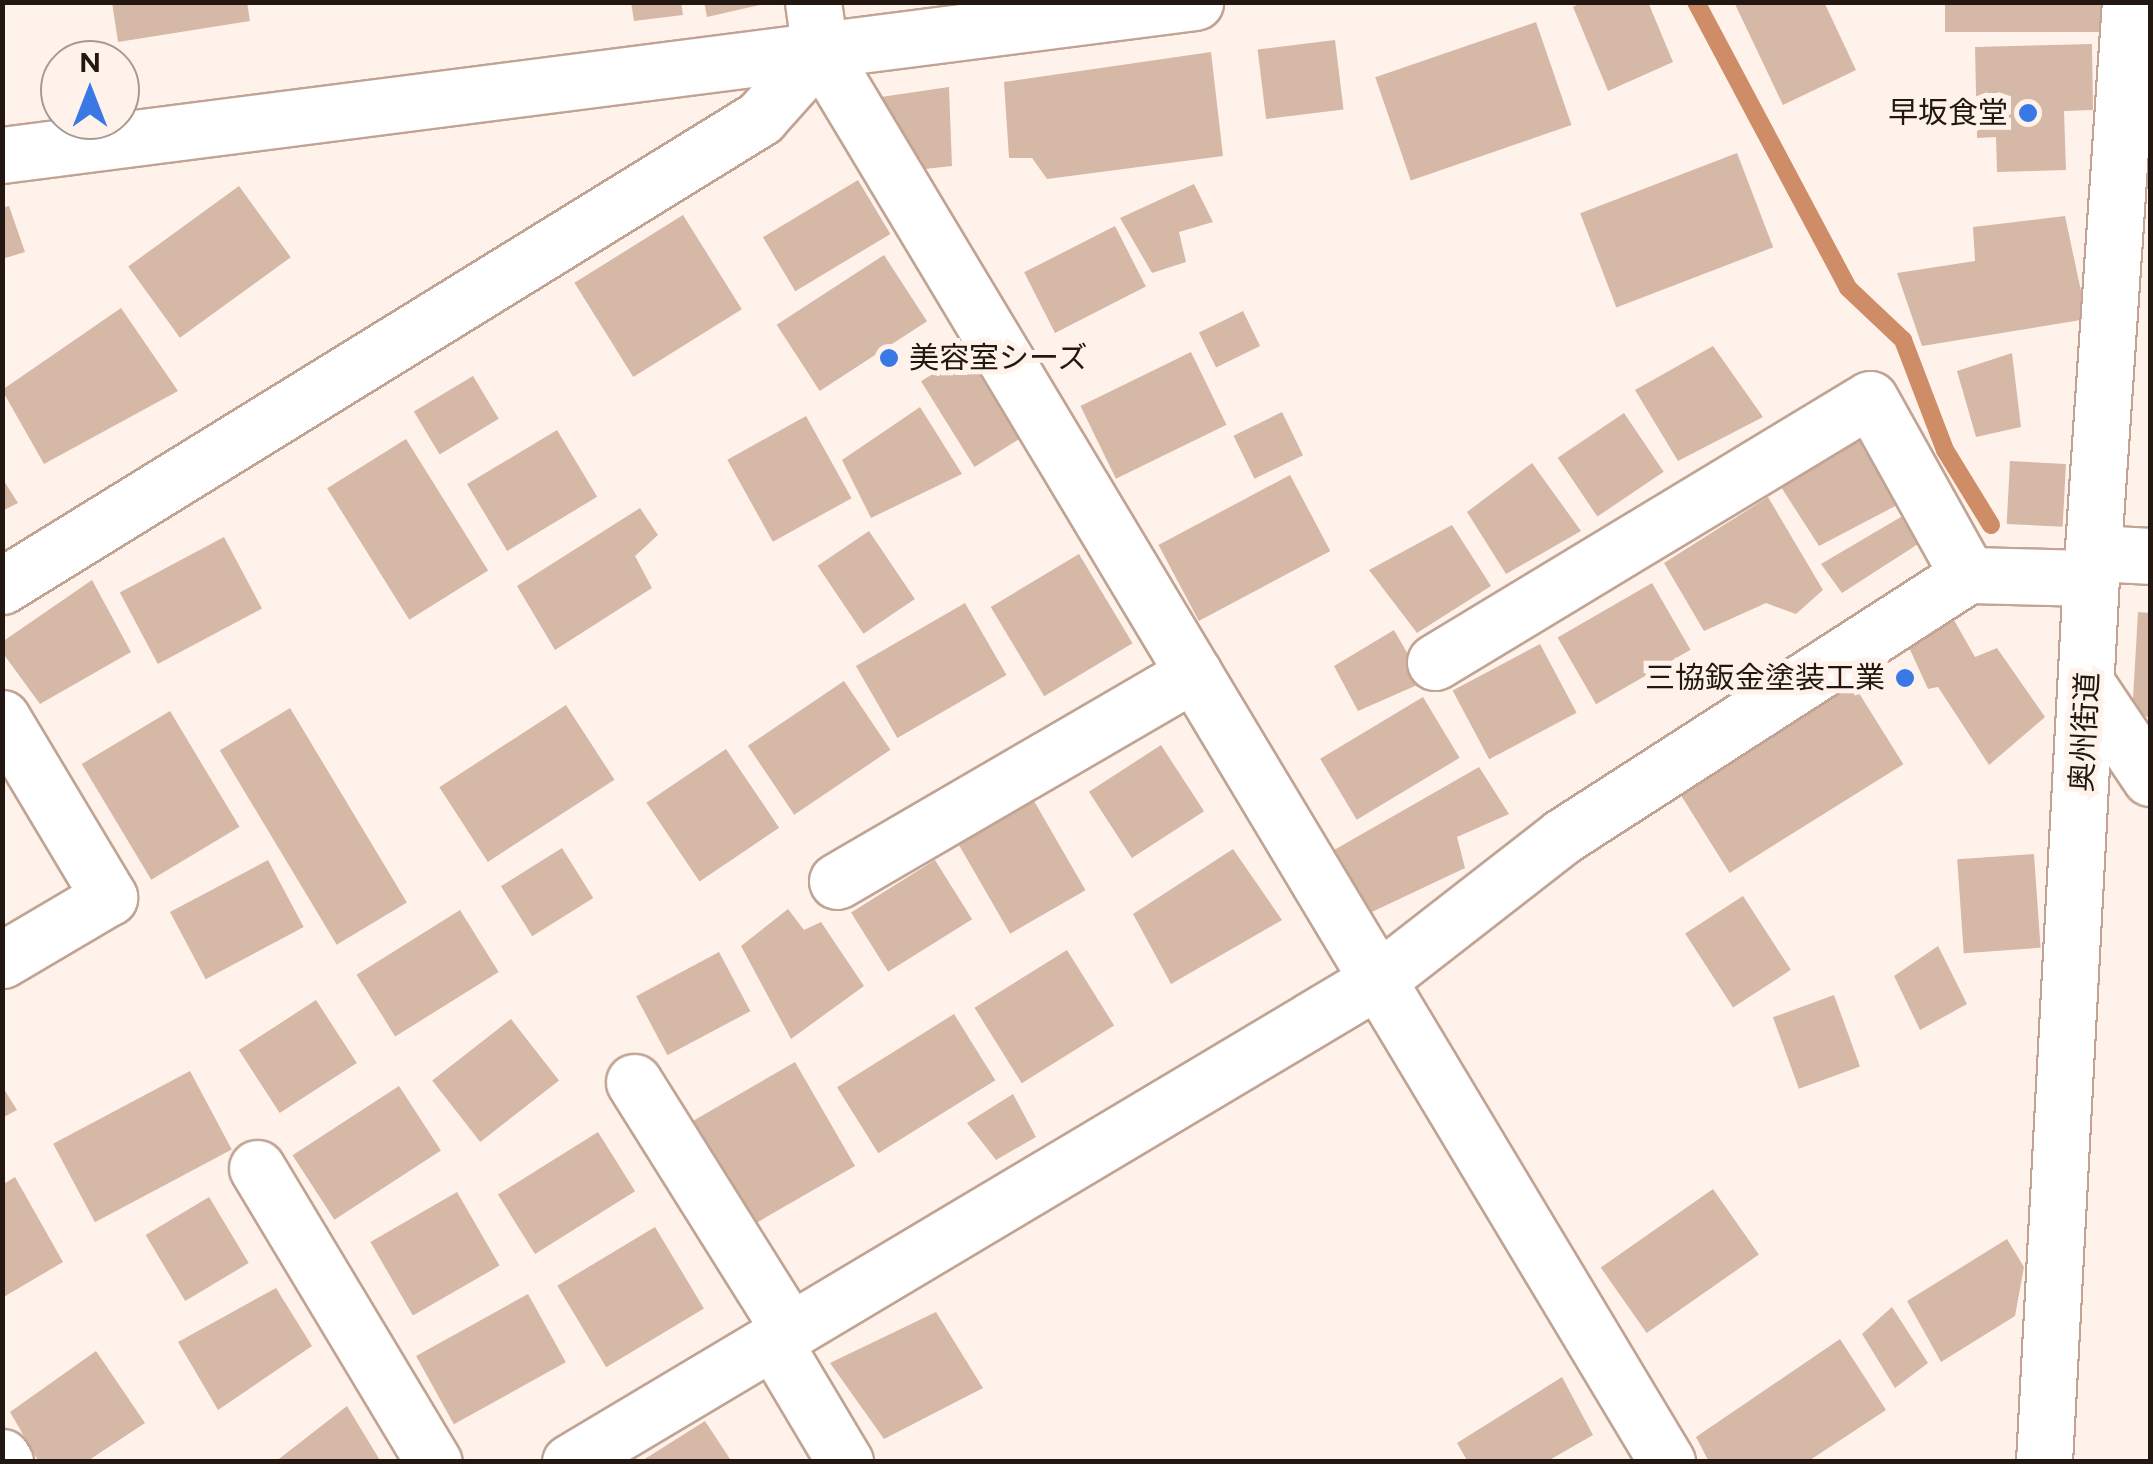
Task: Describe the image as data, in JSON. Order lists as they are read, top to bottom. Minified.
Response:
{"streets":{"street":["奥州街道"]},"places":["早坂食堂","美容室シーズ","三協鈑金塗装工業"],"north":"top"}
